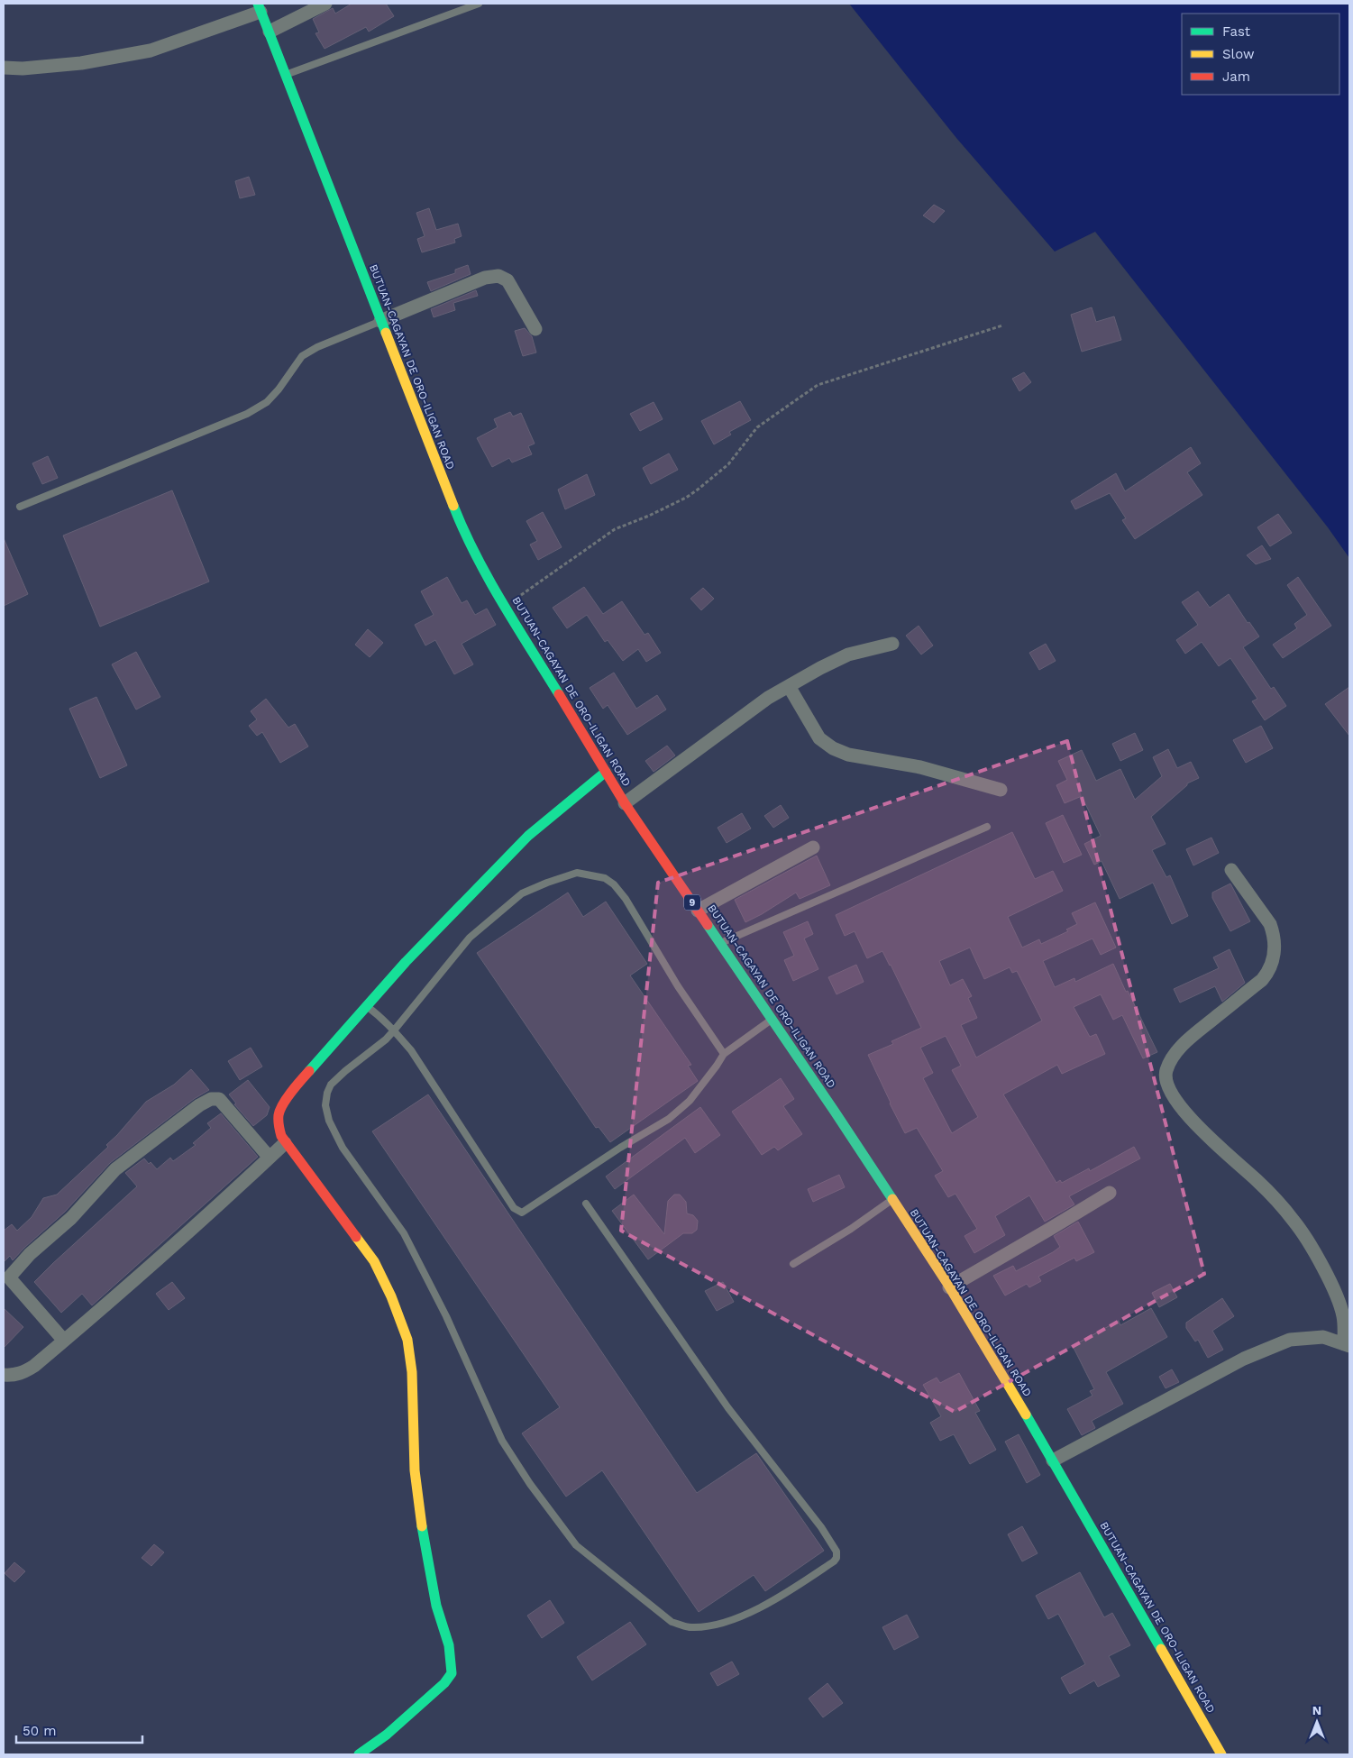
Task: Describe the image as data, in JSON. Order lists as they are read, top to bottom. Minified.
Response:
{"streets":{"main road":["BUTUAN-CAGAYAN DE ORO-ILIGAN ROAD","9"]},"legend":["Fast","Slow","Jam"],"scale_bar":"50 m","north":"top"}
